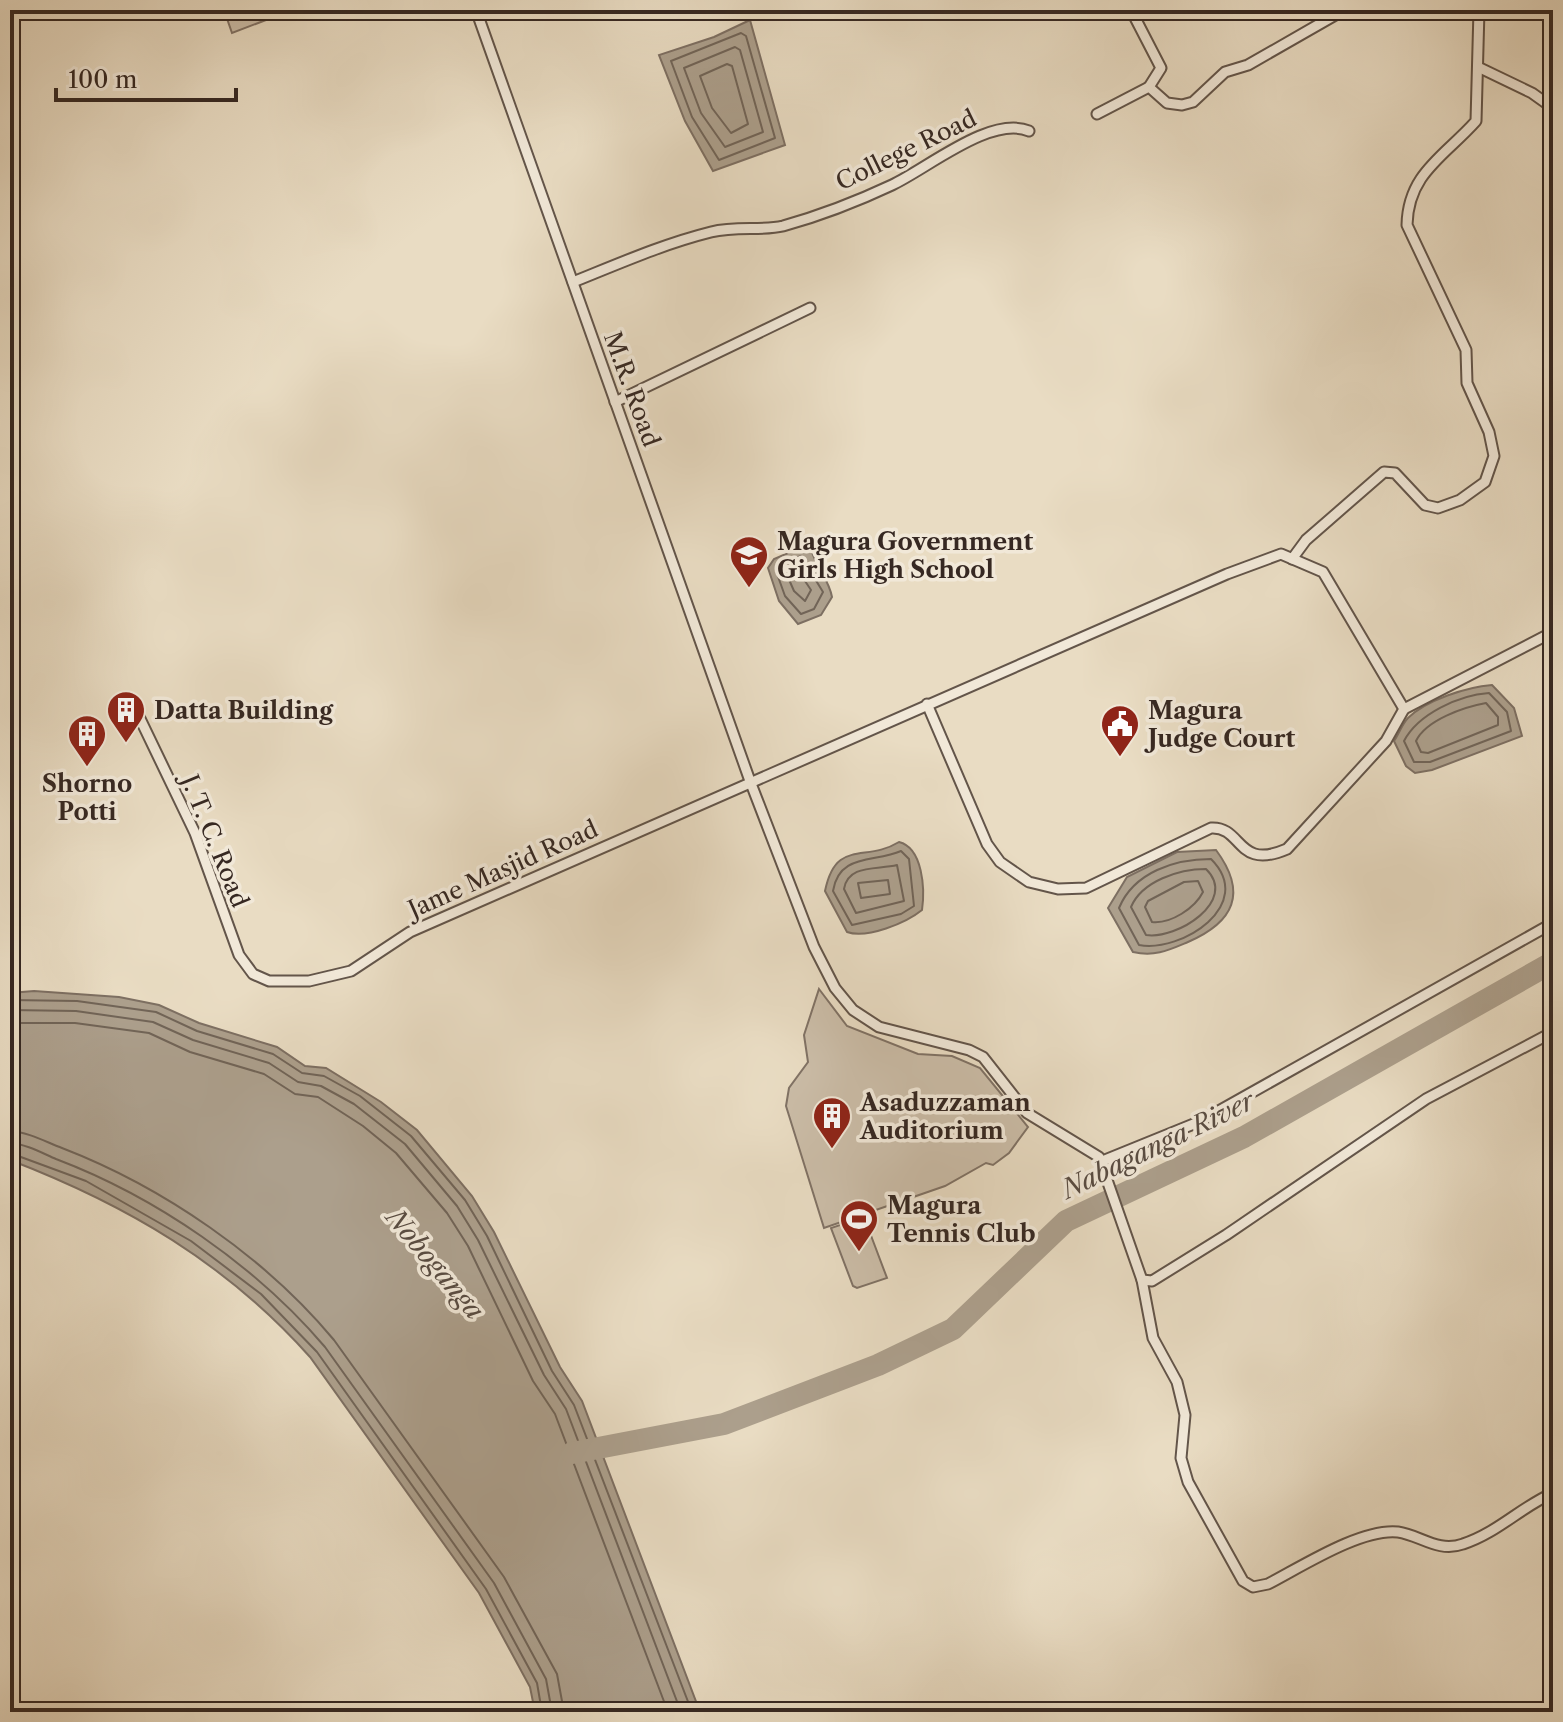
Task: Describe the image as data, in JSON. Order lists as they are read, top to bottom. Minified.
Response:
{"streets":{"street":["College Road","M.R. Road","J. T. C. Road","Jame Masjid Road"]},"crossings":[["College Road","M.R. Road"],["M.R. Road","Jame Masjid Road"],["J. T. C. Road","Jame Masjid Road"]],"water":["Nabaganga River","Noboganga"],"places":{"school or university":["Magura Government Girls High School"],"building":["Datta Building","Shorno Potti","Asaduzzaman Auditorium"],"public building":["Magura Judge Court"],"sports":["Magura Tennis Club"]},"scale_bar":"100 m"}
